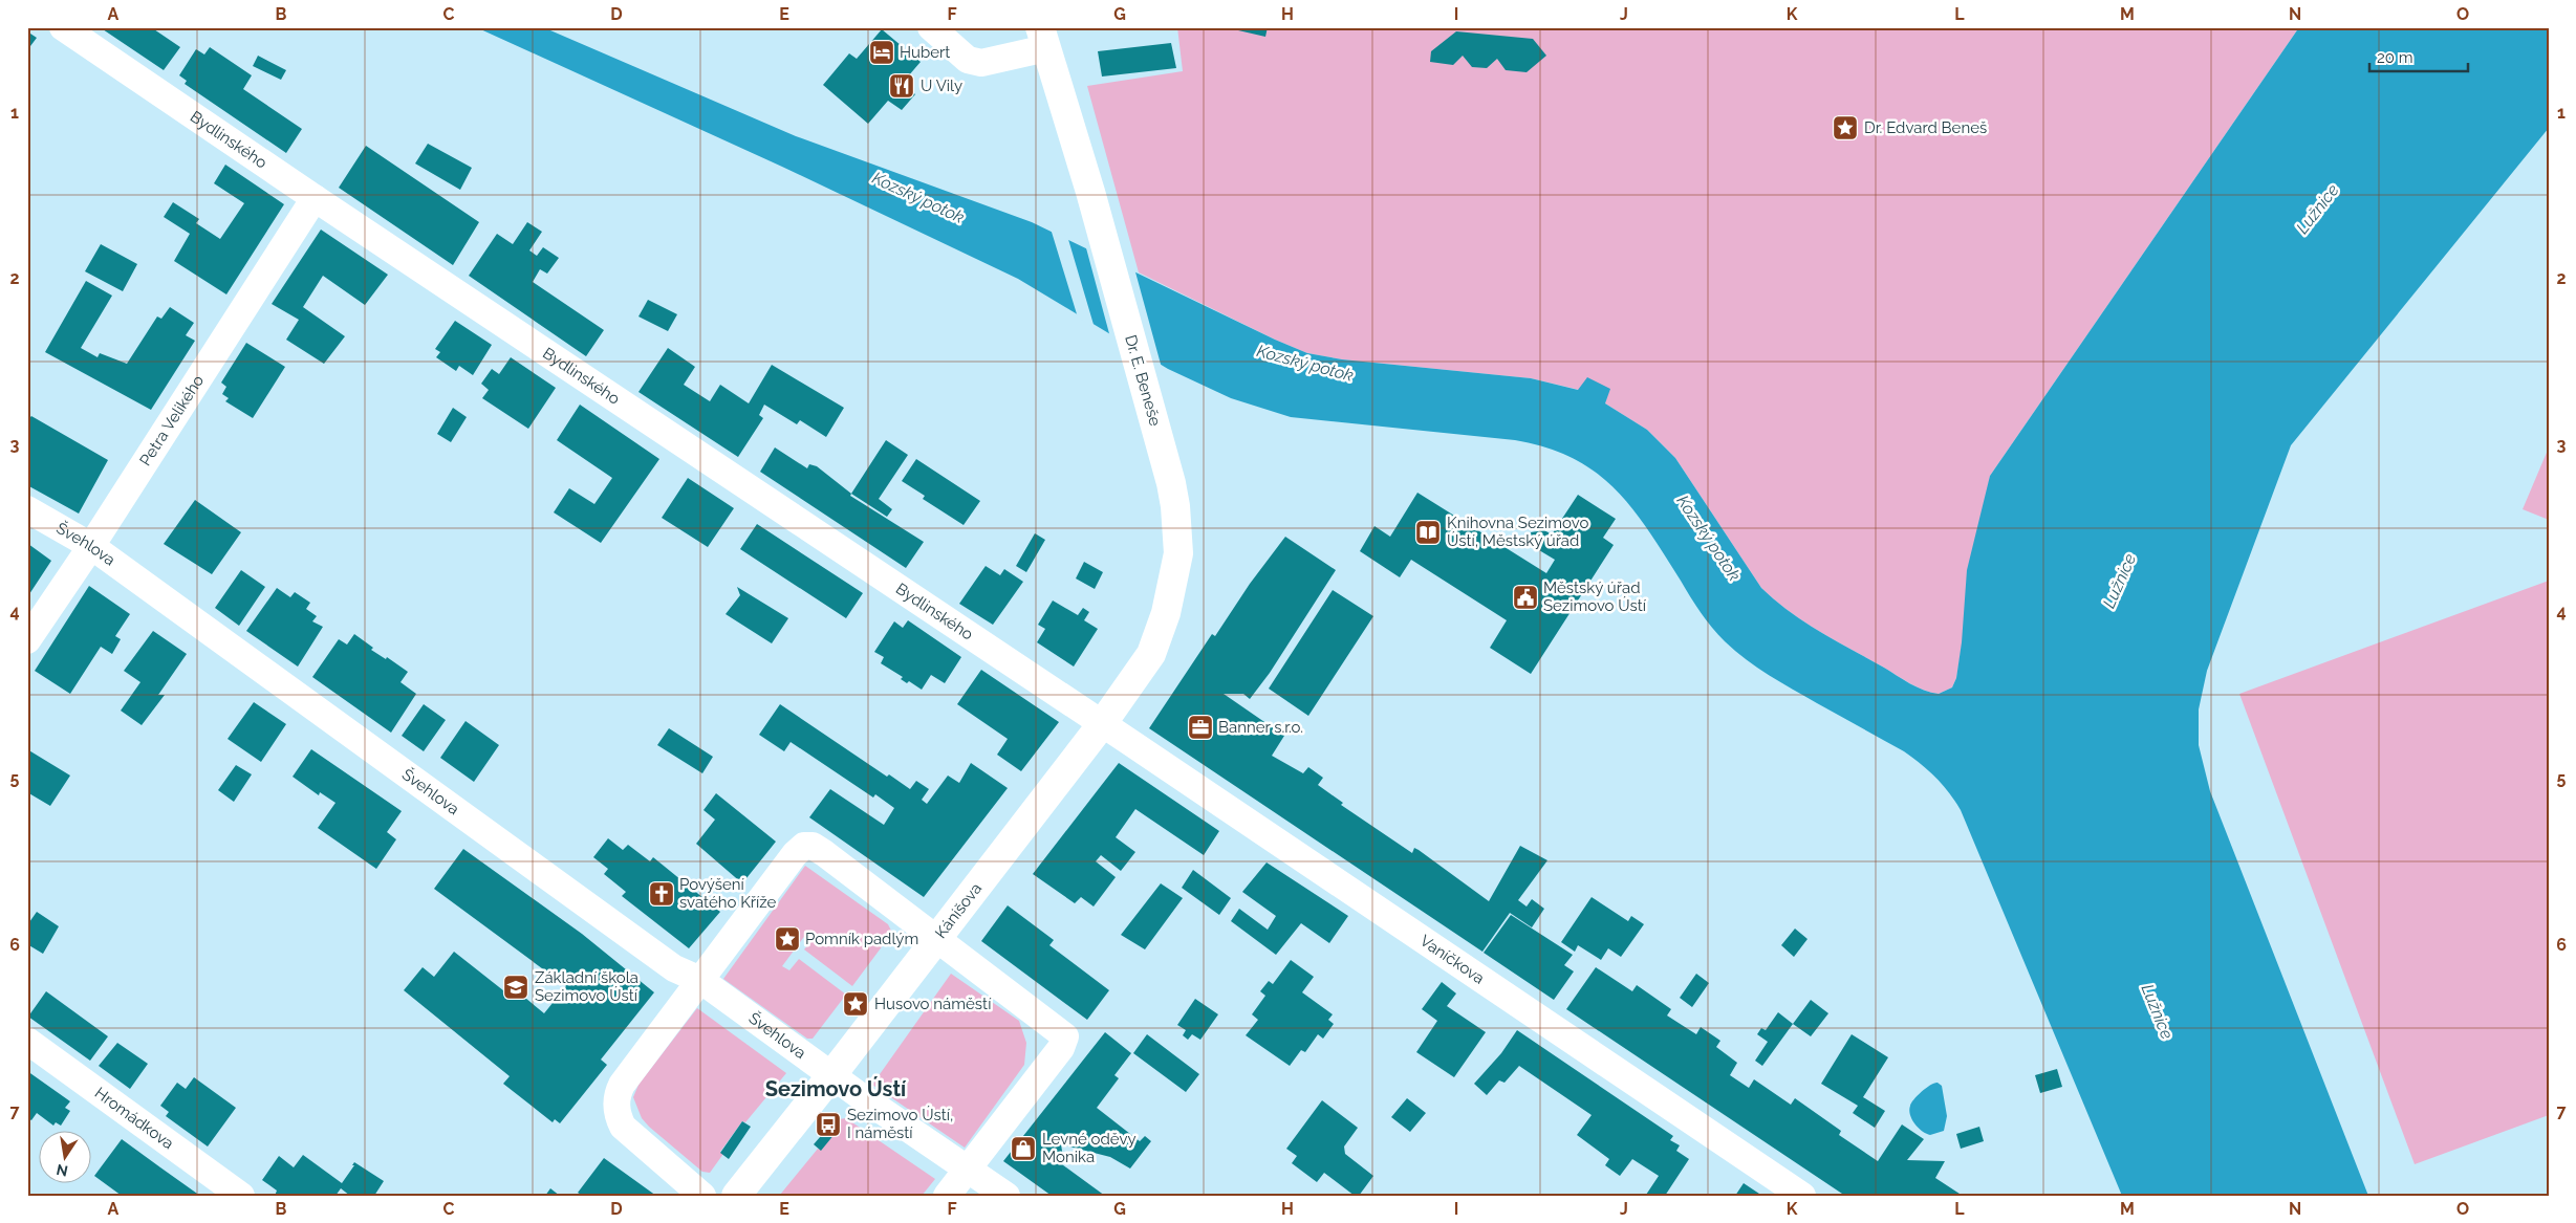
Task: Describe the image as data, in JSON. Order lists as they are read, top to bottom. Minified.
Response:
{"streets":{"street":["Bydlinského","Dr. E. Beneše","Petra Velikého","Švehlova","Kánišova","Vaníčkova","Hromádkova"]},"crossings":[["Bydlinského","Dr. E. Beneše"],["Bydlinského","Petra Velikého"],["Bydlinského","Kánišova"],["Bydlinského","Vaníčkova"],["Dr. E. Beneše","Kánišova"],["Dr. E. Beneše","Vaníčkova"],["Petra Velikého","Švehlova"],["Švehlova","Kánišova"],["Kánišova","Vaníčkova"]],"districts":["Sezimovo Ústí"],"water":["Kozský potok","Lužnice"],"places":{"hotel":["Hubert"],"restaurant":["U Vily"],"place":["Dr. Edvard Beneš","Pomník padlým","Husovo náměstí"],"library":["Knihovna Sezimovo Ústí, Městský úřad"],"public building":["Městský úřad Sezimovo Ústí"],"office":["Banner s.r.o."],"church":["Povýšení svatého Kříže"],"school or university":["Základní škola Sezimovo Ústí"],"bus stop":["Sezimovo Ústí, I náměstí"],"shop":["Levné oděvy Monika"]},"scale_bar":"20 m","north":"bottom","grid":{"columns":["A","B","C","D","E","F","G","H","I","J","K","L","M","N","O"],"rows":["1","2","3","4","5","6","7"]}}
